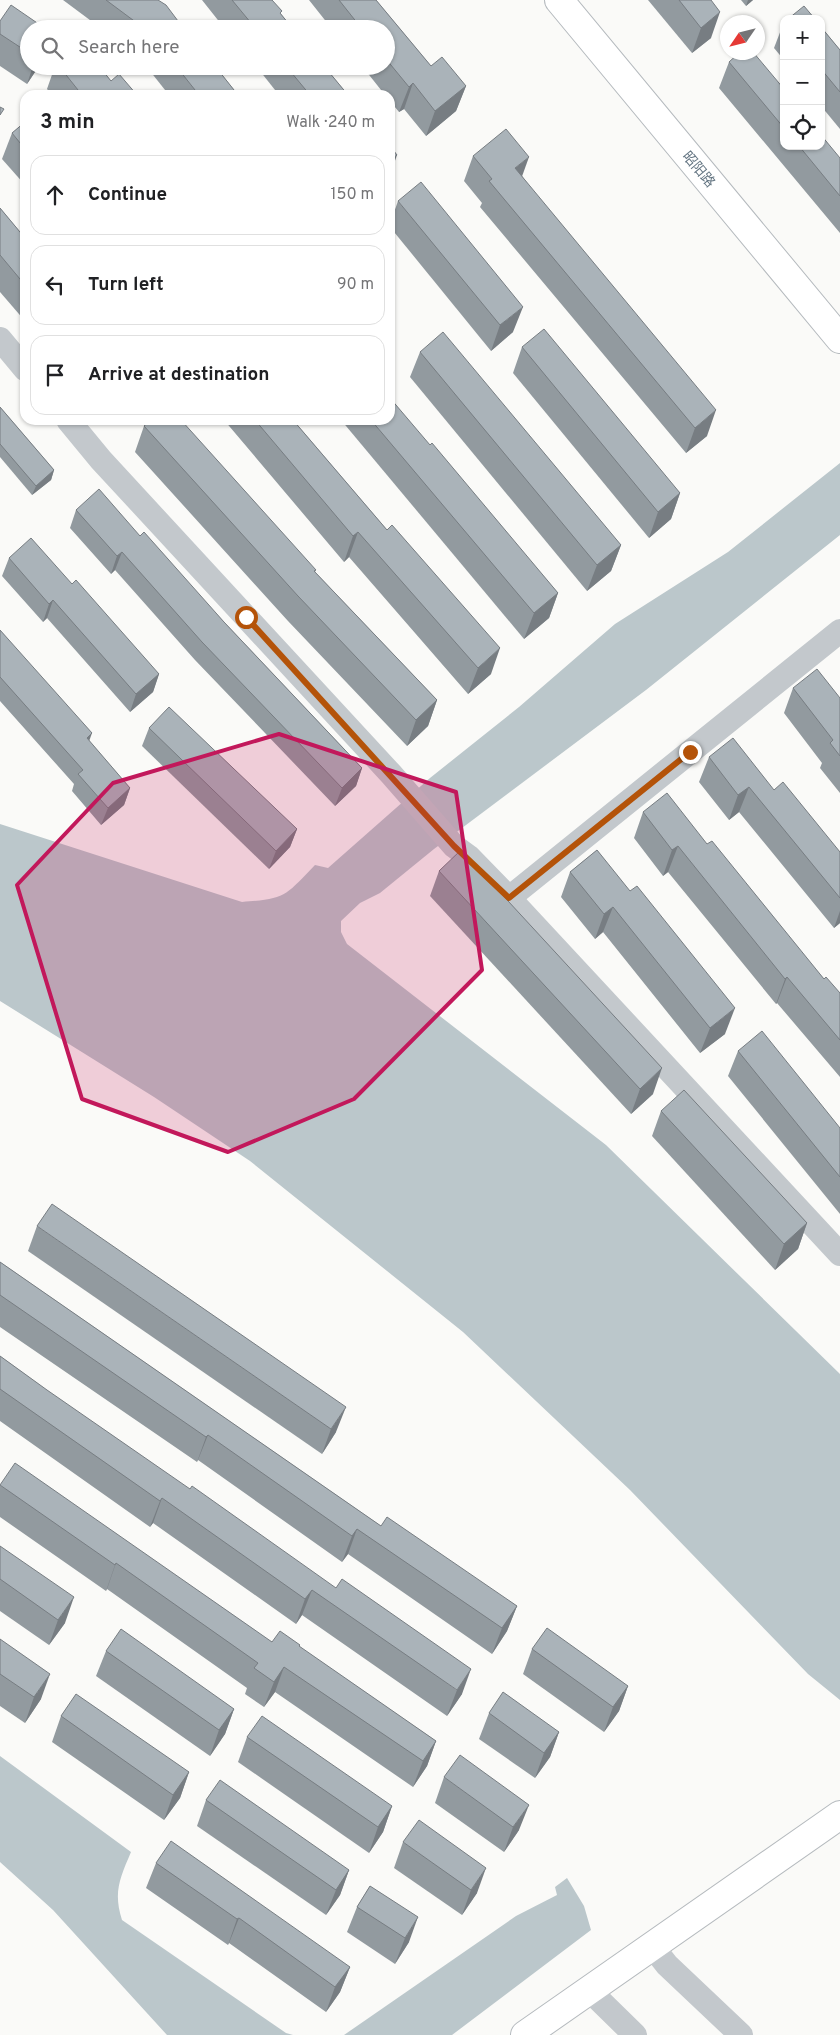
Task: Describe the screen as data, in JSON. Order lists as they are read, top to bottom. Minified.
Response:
{"streets":{"main road":["昭阳路"]},"north":"bottom left","page":{"map_buttons":["+","−"],"search":"Search here","heading":["3 min","Walk · 240 m"],"list":[["Continue","150 m"],["Turn left","90 m"],"Arrive at destination"]}}
